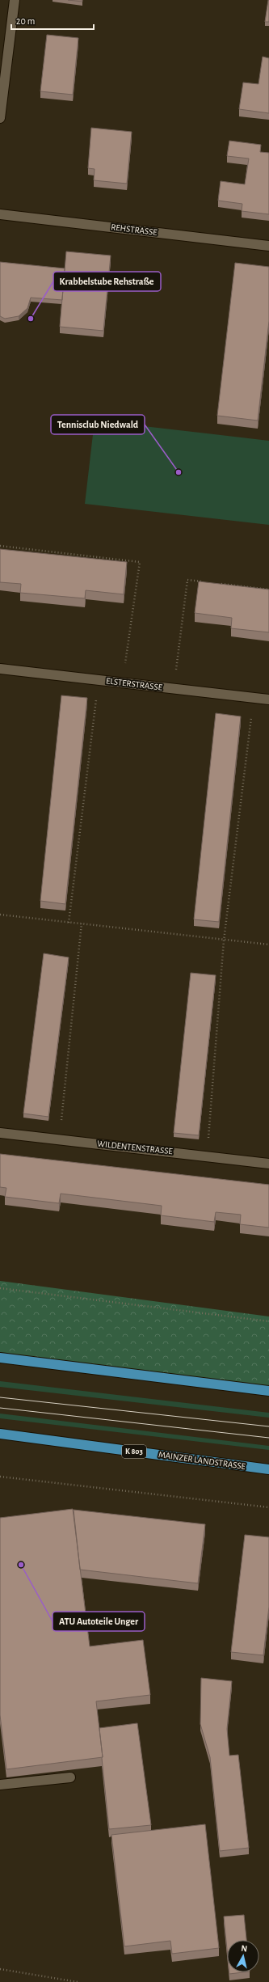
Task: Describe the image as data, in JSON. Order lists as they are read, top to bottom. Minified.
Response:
{"streets":{"main road":["K 803","MAINZER LANDSTRASSE"],"street":["REHSTRASSE","ELSTERSTRASSE","WILDENTENSTRASSE"]},"places":["Krabbelstube Rehstraße","Tennisclub Niedwald","ATU Autoteile Unger"],"scale_bar":"20 m","north":"top"}
